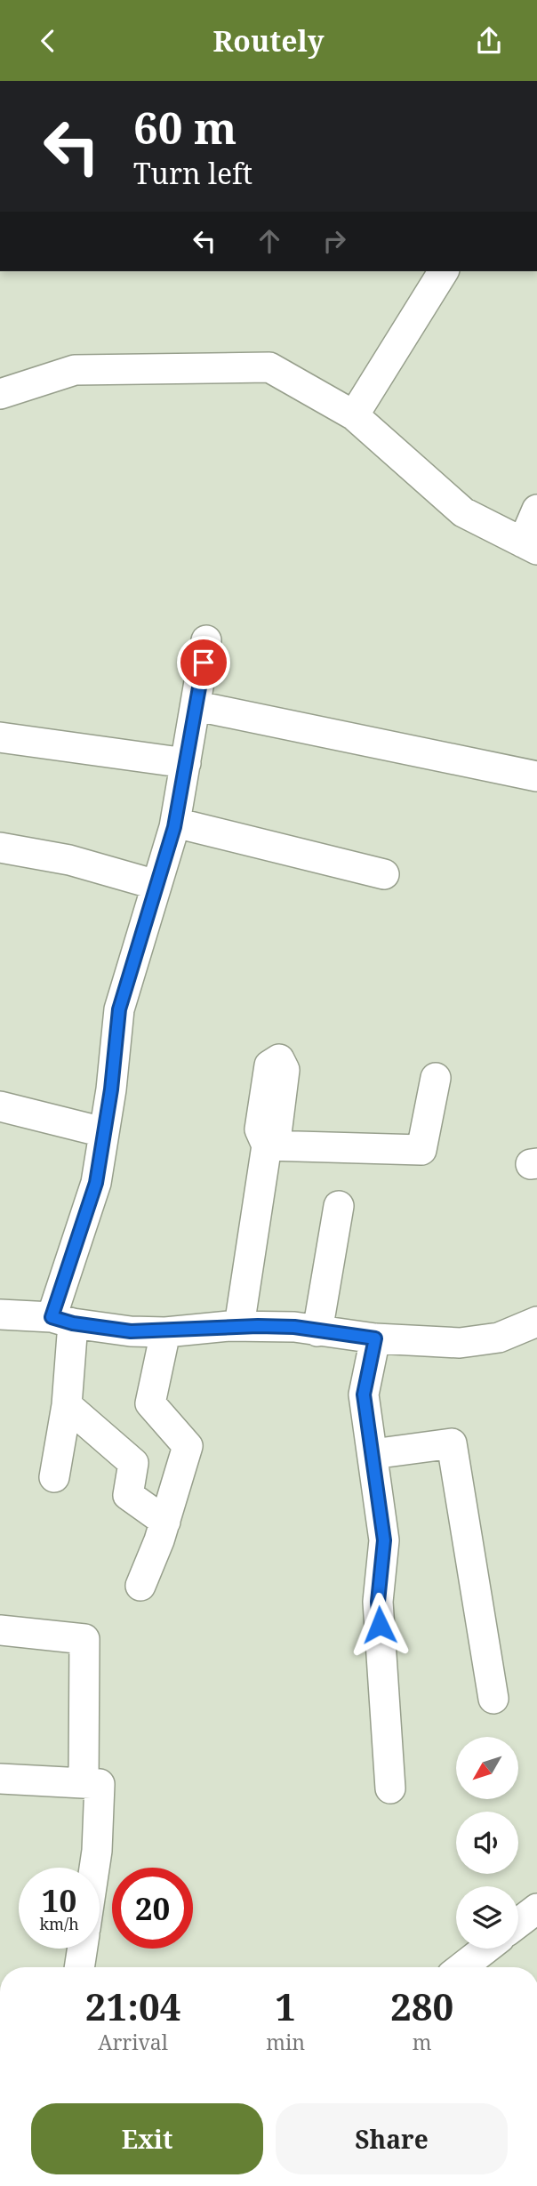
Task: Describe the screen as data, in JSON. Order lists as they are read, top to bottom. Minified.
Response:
{"north":"bottom left","page":{"header":"Routely","turn":["60 m","Turn left"],"speed":"10 km/h","limit":"20","eta":["21:04","Arrival","1","min","280","m"],"buttons":["Exit","Share"]}}
